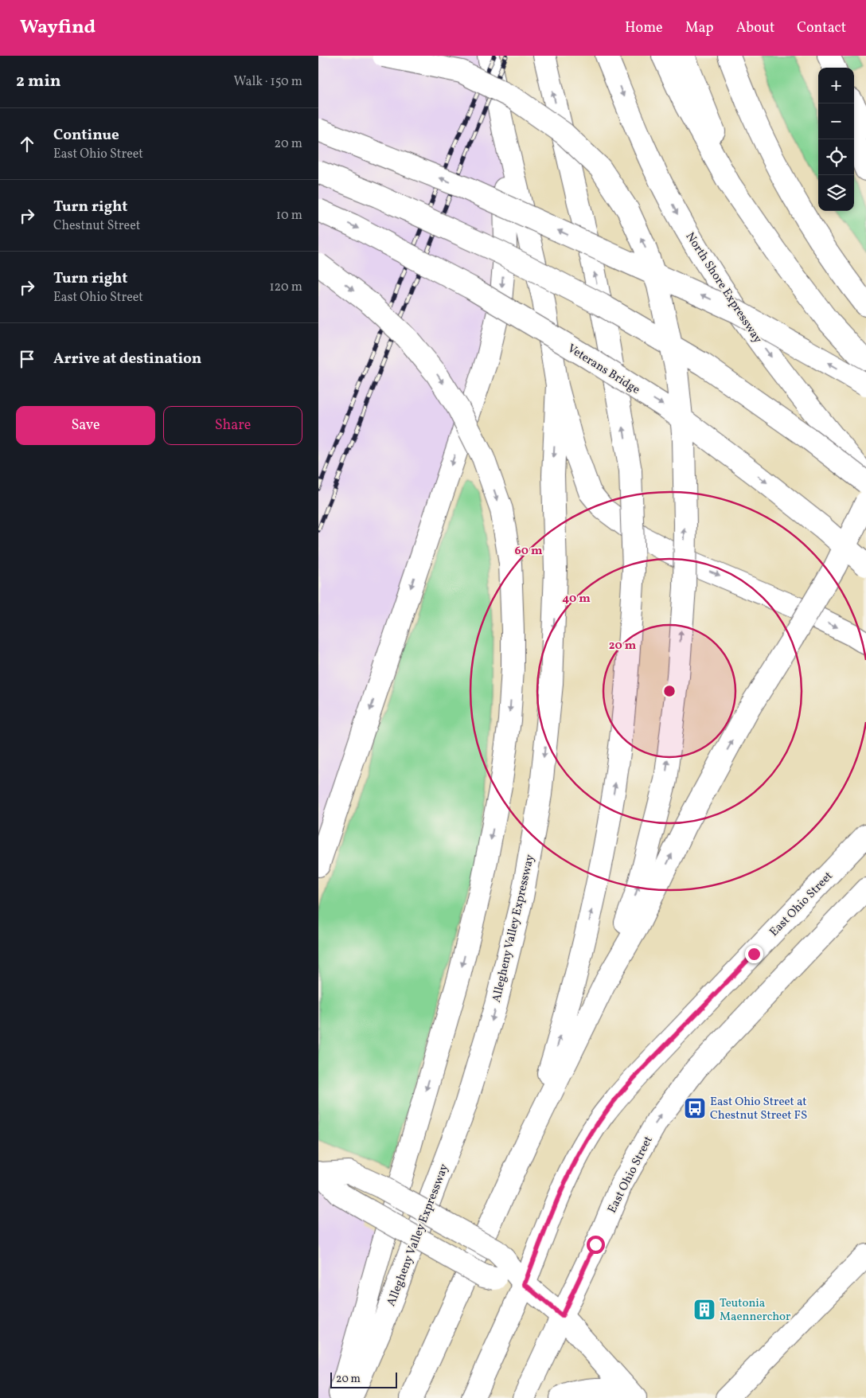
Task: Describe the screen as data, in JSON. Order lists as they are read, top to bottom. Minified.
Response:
{"streets":{"main road":["North Shore Expressway","Veterans Bridge","East Ohio Street","Allegheny Valley Expressway"]},"places":{"bus stop":["East Ohio Street at Chestnut Street FS"],"building":["Teutonia Maennerchor"]},"scale_bar":"20 m","page":{"header":"Wayfind","nav":["Home","Map","About","Contact"],"heading":["2 min","Walk · 150 m"],"map_buttons":["+","−"],"list":[["Continue","East Ohio Street","20 m"],["Turn right","Chestnut Street","10 m"],["Turn right","East Ohio Street","120 m"],"Arrive at destination"],"buttons":["Save","Share"],"scale":"20 m"},"rings":["60 m","40 m","20 m"]}
